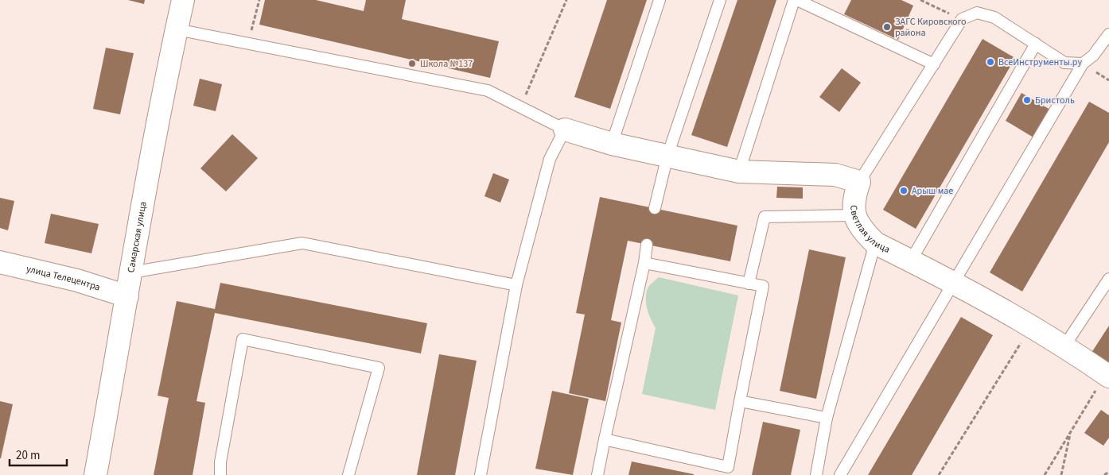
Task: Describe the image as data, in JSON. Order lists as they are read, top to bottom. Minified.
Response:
{"streets":{"street":["Светлая улица","Самарская улица","улица Телецентра"]},"crossings":[["Самарская улица","улица Телецентра"]],"places":["ЗАГС Кировского района","ВсеИнструменты.ру","Школа №137","Бристоль","Арыш мае"],"scale_bar":"20 m"}
